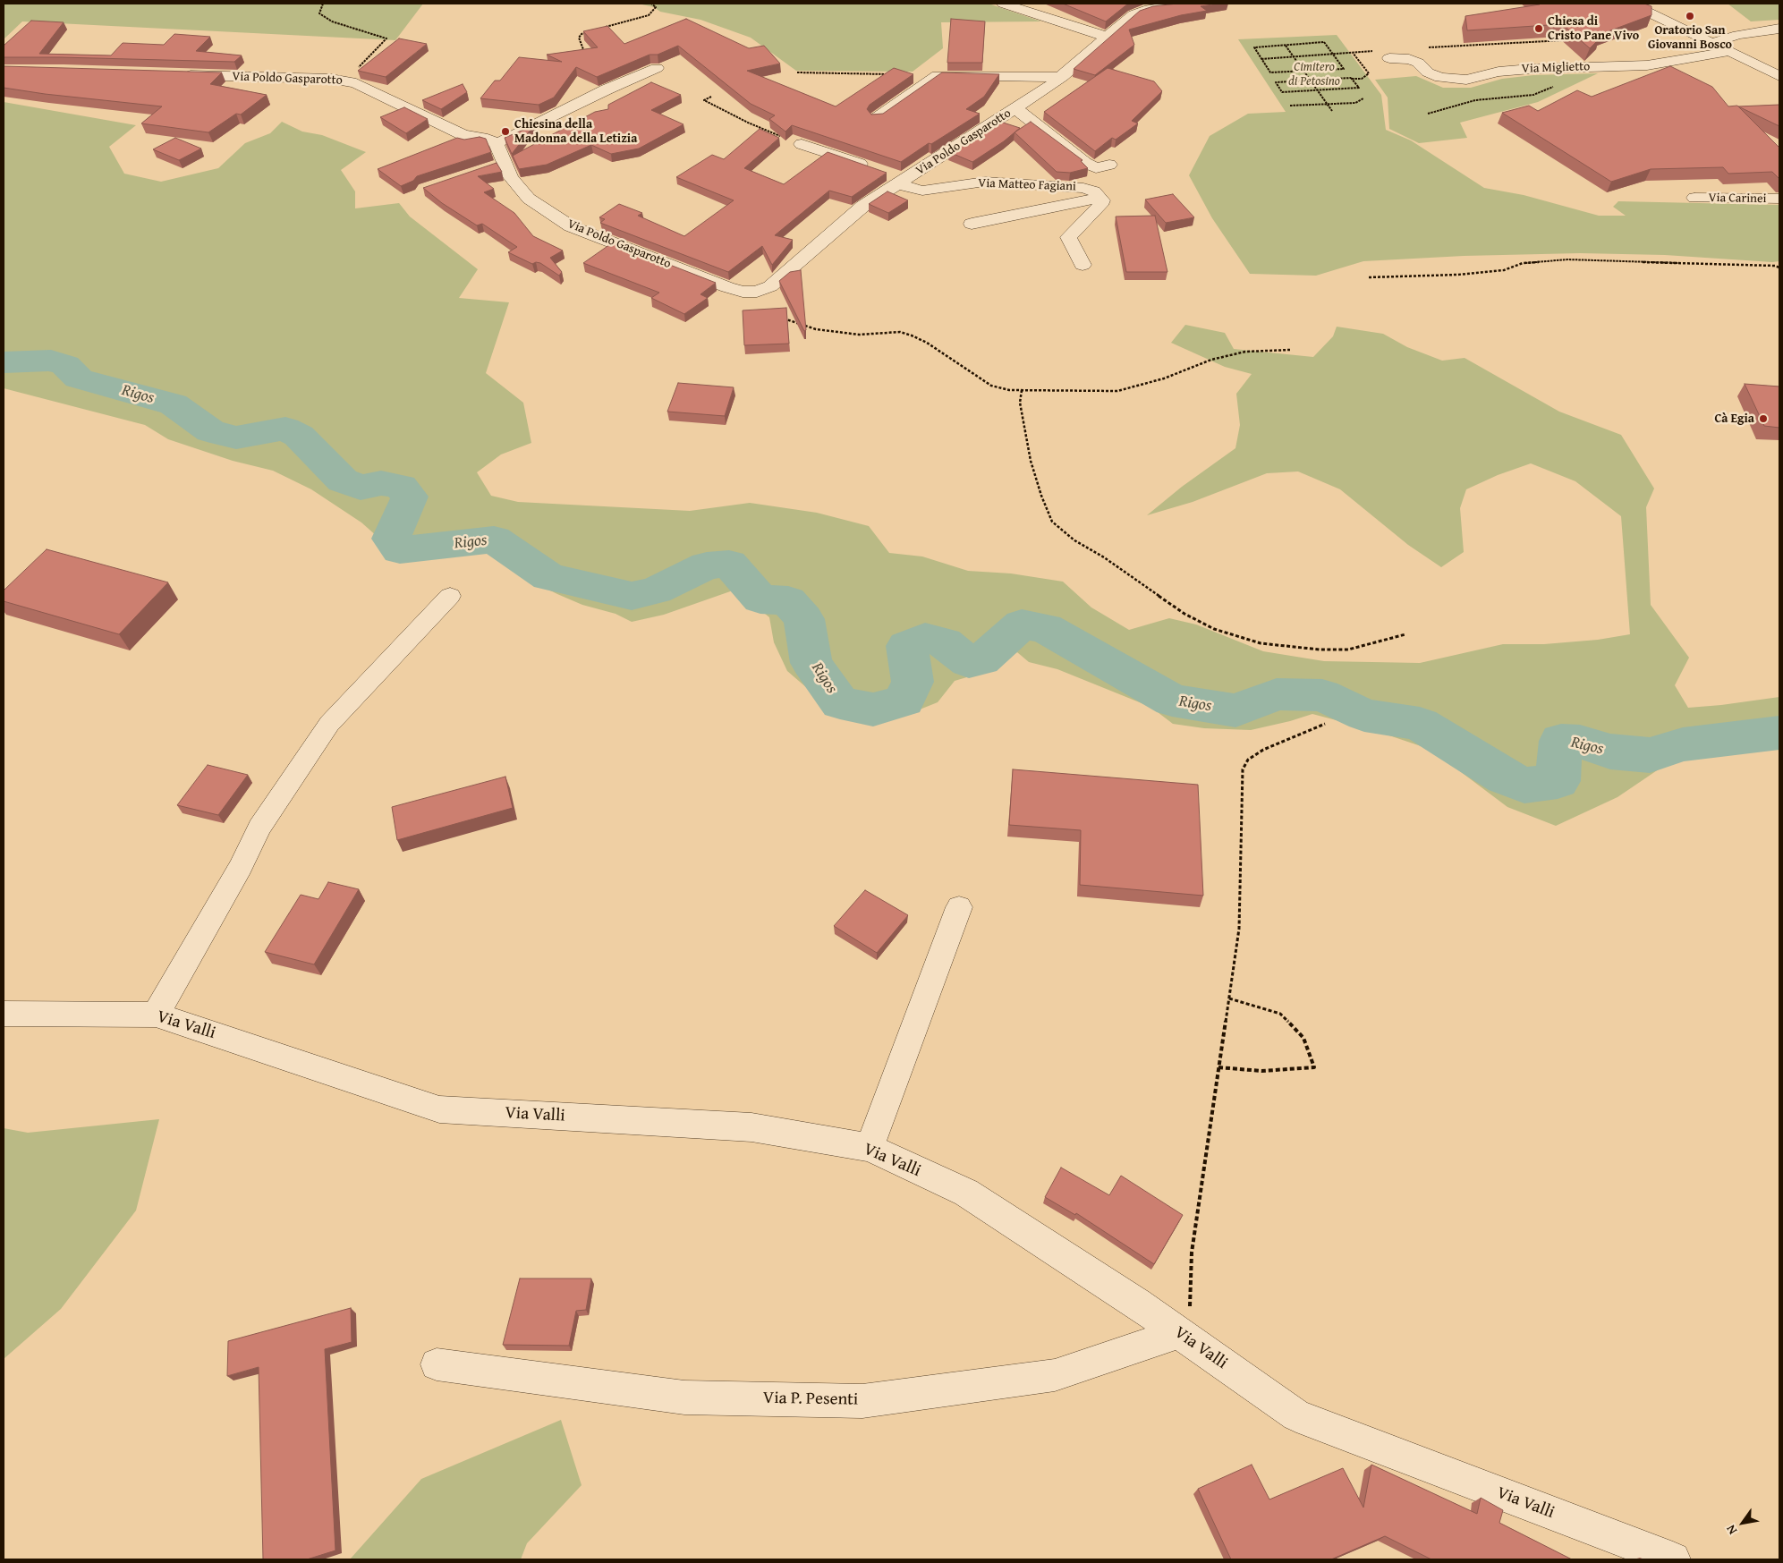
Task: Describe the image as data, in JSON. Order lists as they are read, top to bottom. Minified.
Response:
{"streets":{"street":["Via Miglietto","Via Poldo Gasparotto","Via Matteo Fagiani","Via Carinei","Via Valli","Via P. Pesenti"]},"crossings":[["Via Poldo Gasparotto","Via Matteo Fagiani"],["Via Valli","Via P. Pesenti"]],"water":["Rigos"],"parks":["Cimitero di Petosino"],"places":["Oratorio San Giovanni Bosco","Chiesa di Cristo Pane Vivo","Chiesina della Madonna della Letizia","Cà Egia"],"north":"bottom left"}
